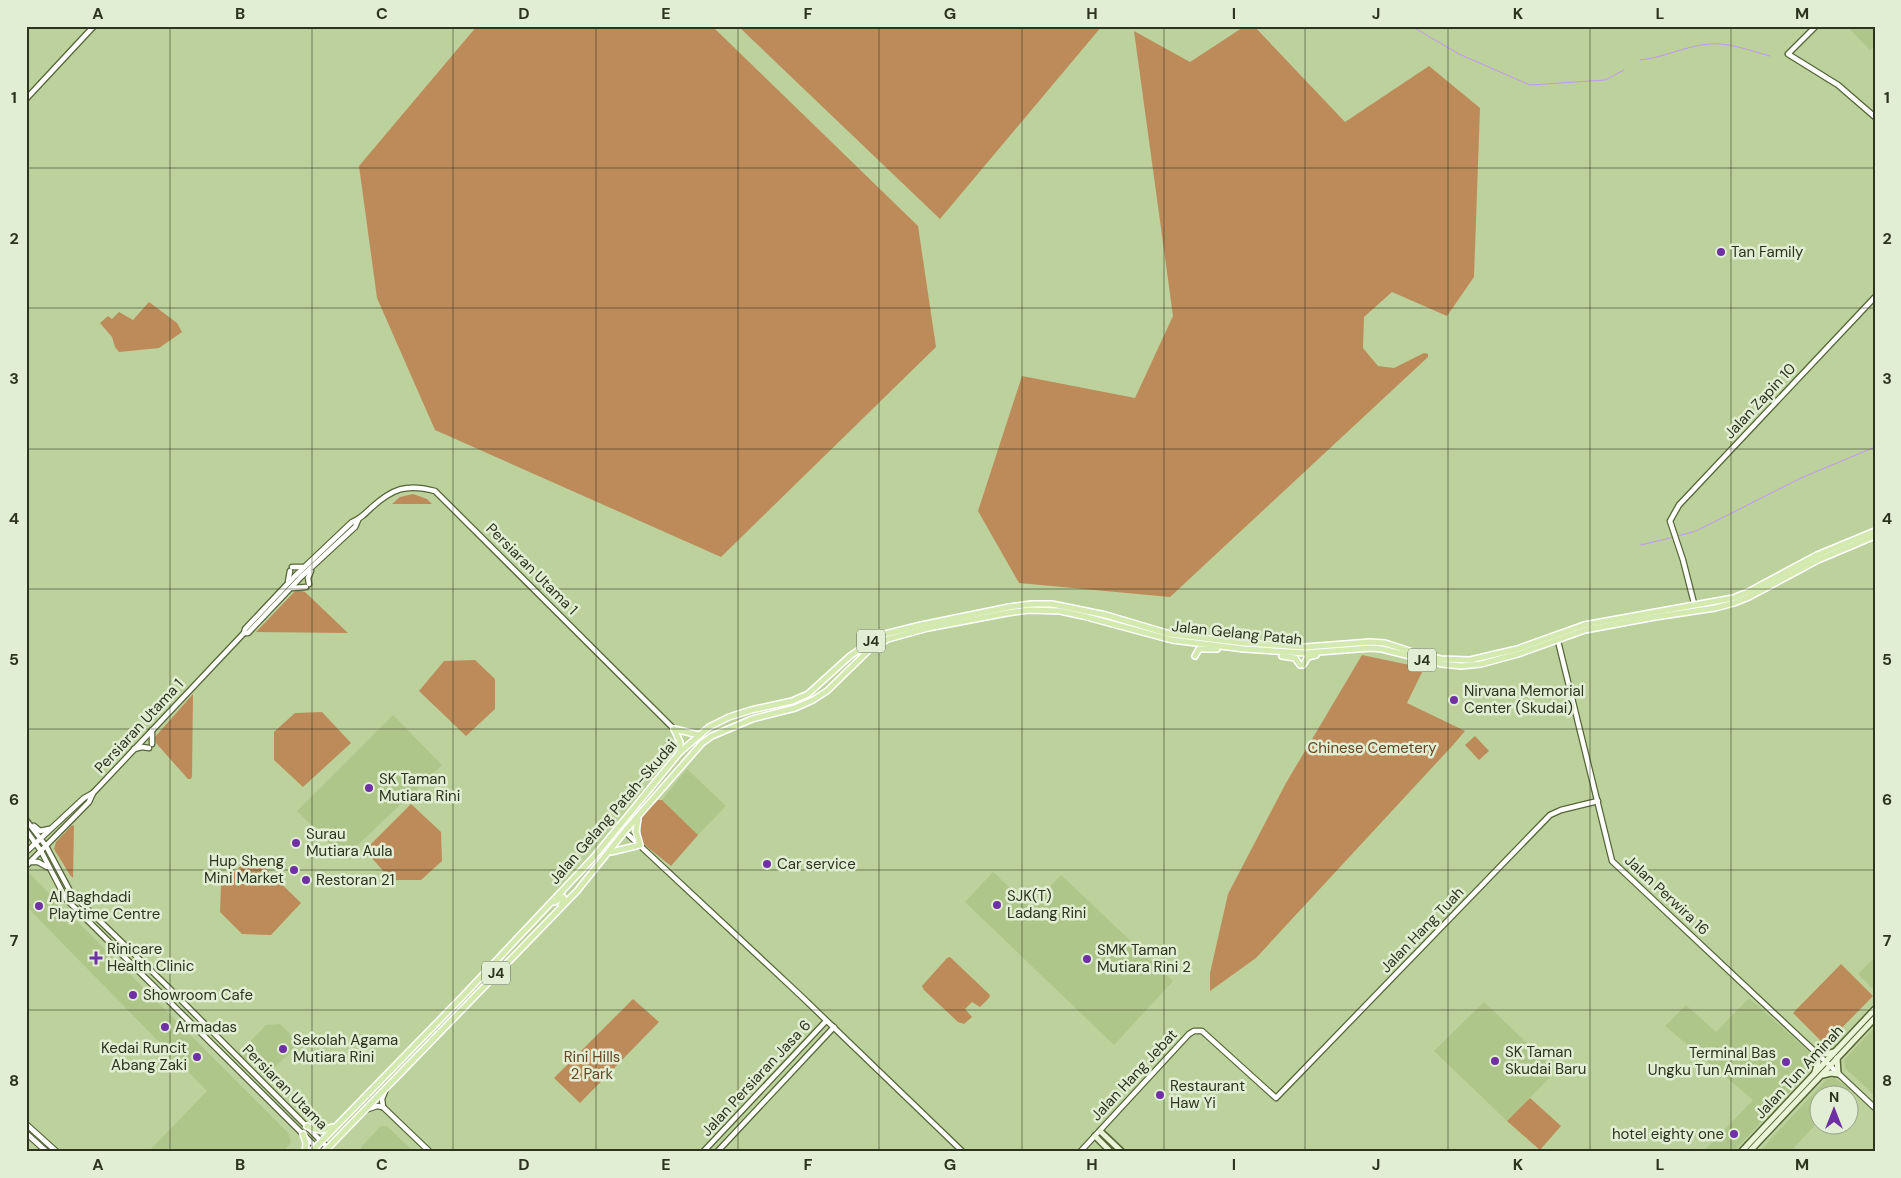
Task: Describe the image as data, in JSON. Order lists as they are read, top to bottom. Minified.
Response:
{"streets":{"main road":["Jalan Gelang Patah","J4","Jalan Gelang Patah-Skudai","Jalan Tun Aminah"],"street":["Jalan Zapin 10","Persiaran Utama 1","Jalan Perwira 16","Jalan Hang Tuah","Jalan Hang Jebat","Jalan Persiaran Jasa 6","Persiaran Utama"]},"crossings":[["Jalan Zapin 10","J4"],["Persiaran Utama 1","Persiaran Utama"],["Jalan Gelang Patah","J4"],["Jalan Gelang Patah","Jalan Gelang Patah-Skudai"],["Jalan Gelang Patah","Jalan Perwira 16"],["J4","Jalan Perwira 16"],["Jalan Gelang Patah-Skudai","Persiaran Utama"],["Jalan Perwira 16","Jalan Hang Tuah"],["Jalan Perwira 16","Jalan Tun Aminah"],["Jalan Hang Tuah","Jalan Hang Jebat"]],"parks":["Chinese Cemetery","Rini Hills 2 Park"],"places":{"other":["Tan Family","Nirvana Memorial Center (Skudai)","SK Taman Mutiara Rini","Surau Mutiara Aula","Car service","Hup Sheng Mini Market","Restoran 21","SJK(T) Ladang Rini","Al Baghdadi Playtime Centre","SMK Taman Mutiara Rini 2","Showroom Cafe","Armadas","Sekolah Agama Mutiara Rini","Kedai Runcit Abang Zaki","SK Taman Skudai Baru","Terminal Bas Ungku Tun Aminah","Restaurant Haw Yi","hotel eighty one"],"health":["Rinicare Health Clinic"]},"north":"top","grid":{"columns":["A","B","C","D","E","F","G","H","I","J","K","L","M"],"rows":["1","2","3","4","5","6","7","8"]}}
